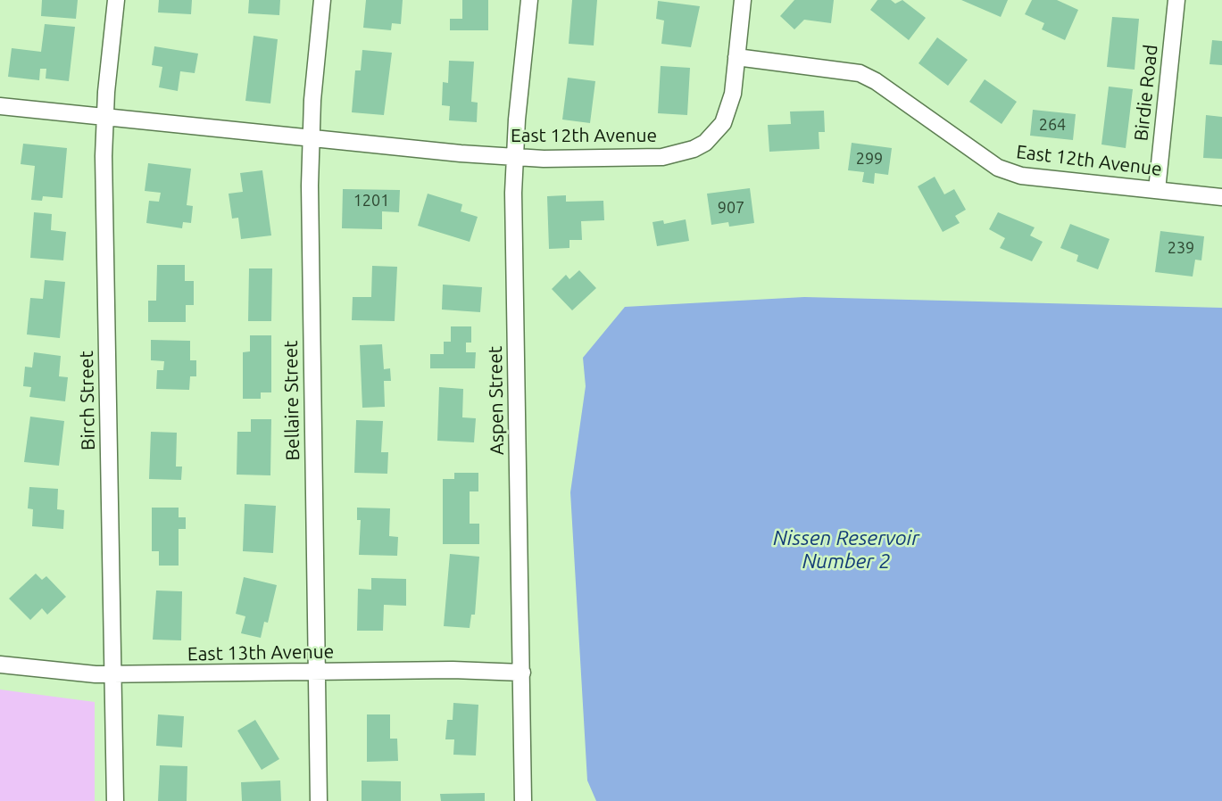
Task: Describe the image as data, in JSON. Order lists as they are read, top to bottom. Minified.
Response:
{"streets":{"street":["Birdie Road","East 12th Avenue","Birch Street","Bellaire Street","Aspen Street","East 13th Avenue"]},"crossings":[["Birdie Road","East 12th Avenue"],["East 12th Avenue","Birch Street"],["East 12th Avenue","Bellaire Street"],["East 12th Avenue","Aspen Street"],["Birch Street","East 13th Avenue"],["Bellaire Street","East 13th Avenue"],["Aspen Street","East 13th Avenue"]],"water":["Nissen Reservoir Number 2"],"house_numbers":["264","299","1201","907","239"]}
